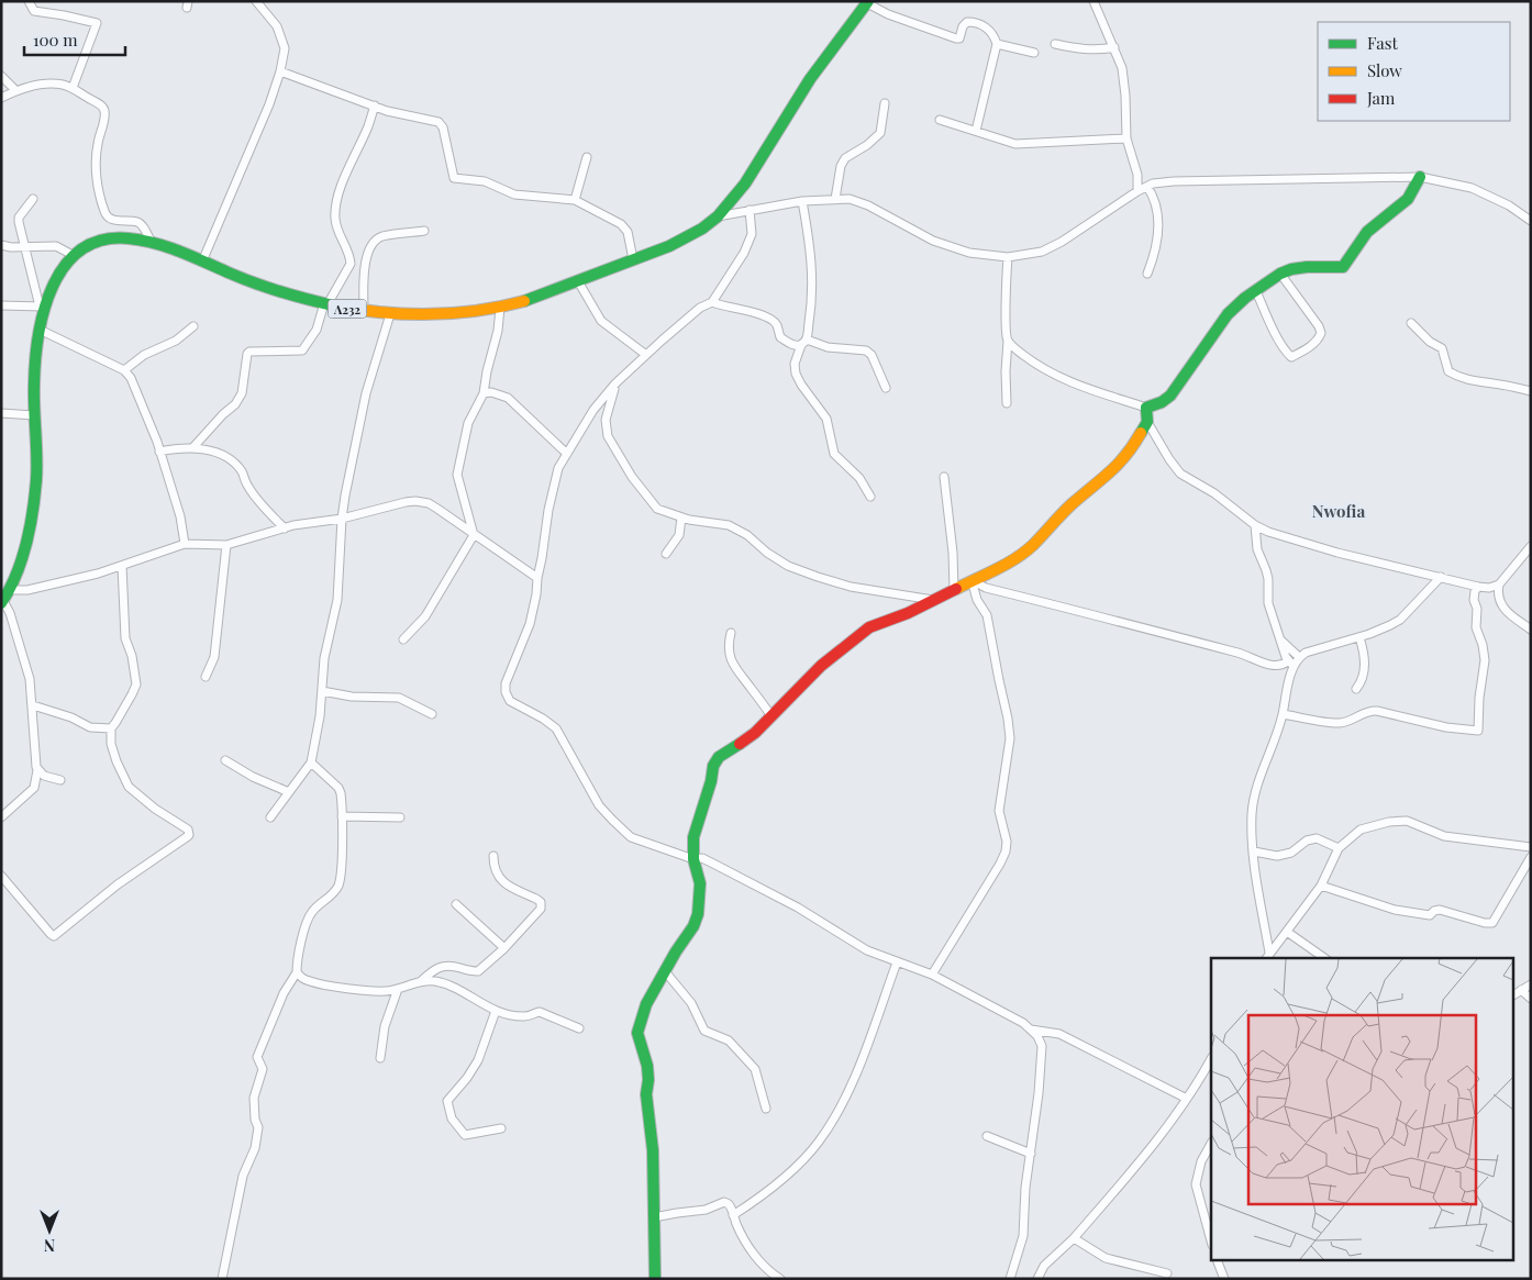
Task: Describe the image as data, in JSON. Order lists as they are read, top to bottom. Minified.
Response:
{"streets":{"street":["A232"]},"districts":["Nwofia"],"legend":["Fast","Slow","Jam"],"scale_bar":"100 m","north":"bottom"}
